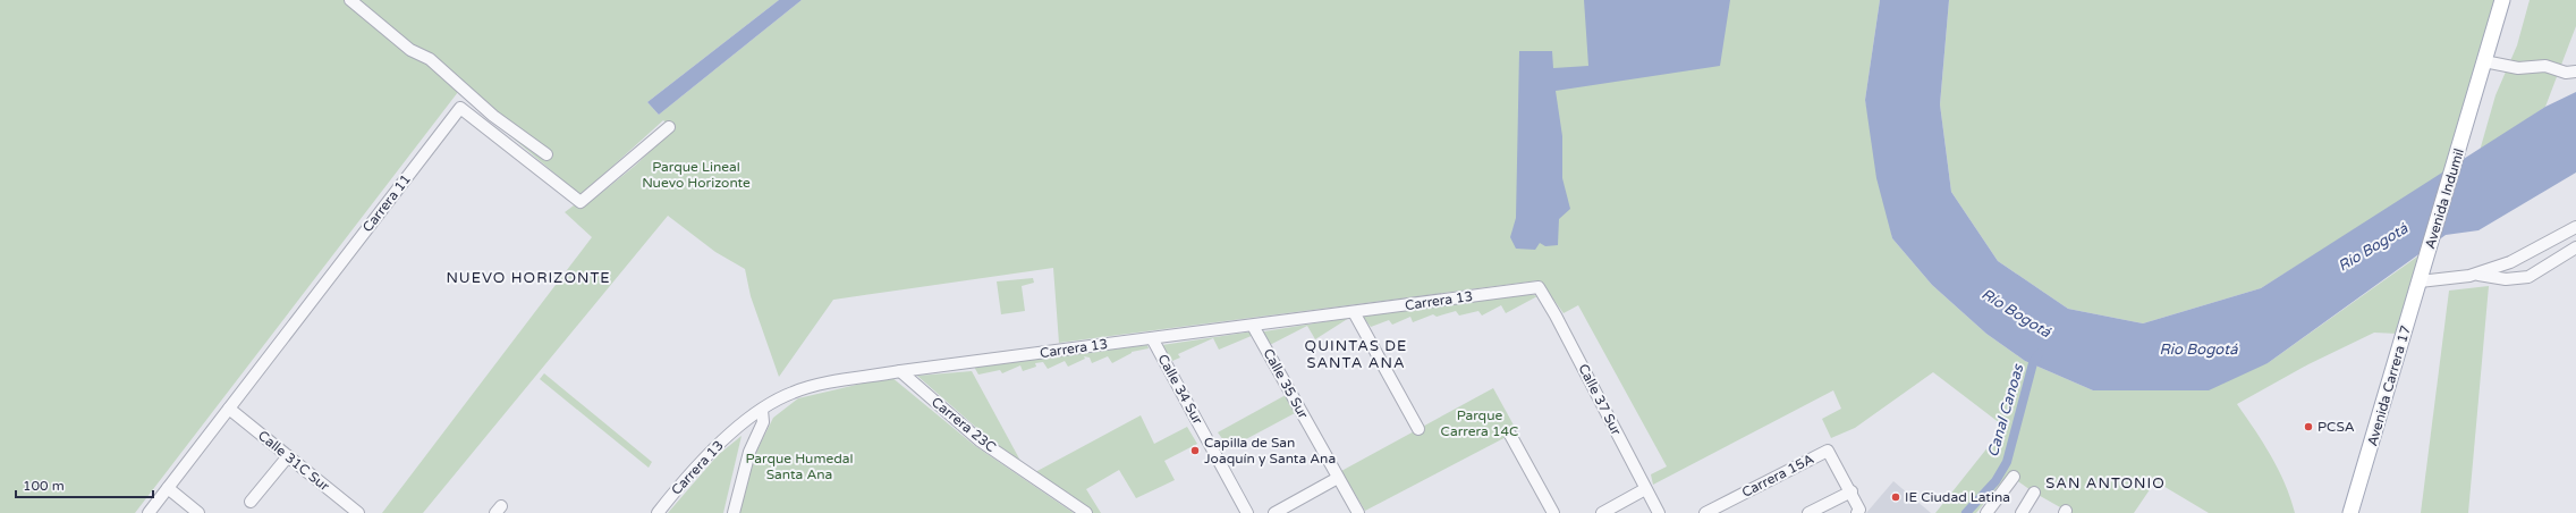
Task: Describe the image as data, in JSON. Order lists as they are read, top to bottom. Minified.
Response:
{"streets":{"main road":["Avenida Indumil","Avenida Carrera 17"],"street":["Carrera 11","Carrera 13","Calle 35 Sur","Calle 34 Sur","Calle 37 Sur","Carrera 23C","Calle 31C Sur","Carrera 15A"]},"crossings":[["Avenida Indumil","Avenida Carrera 17"],["Carrera 11","Calle 31C Sur"],["Carrera 13","Calle 35 Sur"],["Carrera 13","Calle 34 Sur"],["Carrera 13","Calle 37 Sur"],["Carrera 13","Carrera 23C"]],"districts":["NUEVO HORIZONTE","QUINTAS DE SANTA ANA","SAN ANTONIO"],"water":["Río Bogotá","Rio Bogotá","Canal Canoas"],"parks":["Parque Lineal Nuevo Horizonte","Parque Carrera 14C","Parque Humedal Santa Ana"],"places":["PCSA","Capilla de San Joaquín y Santa Ana","IE Ciudad Latina"],"scale_bar":"100 m"}
